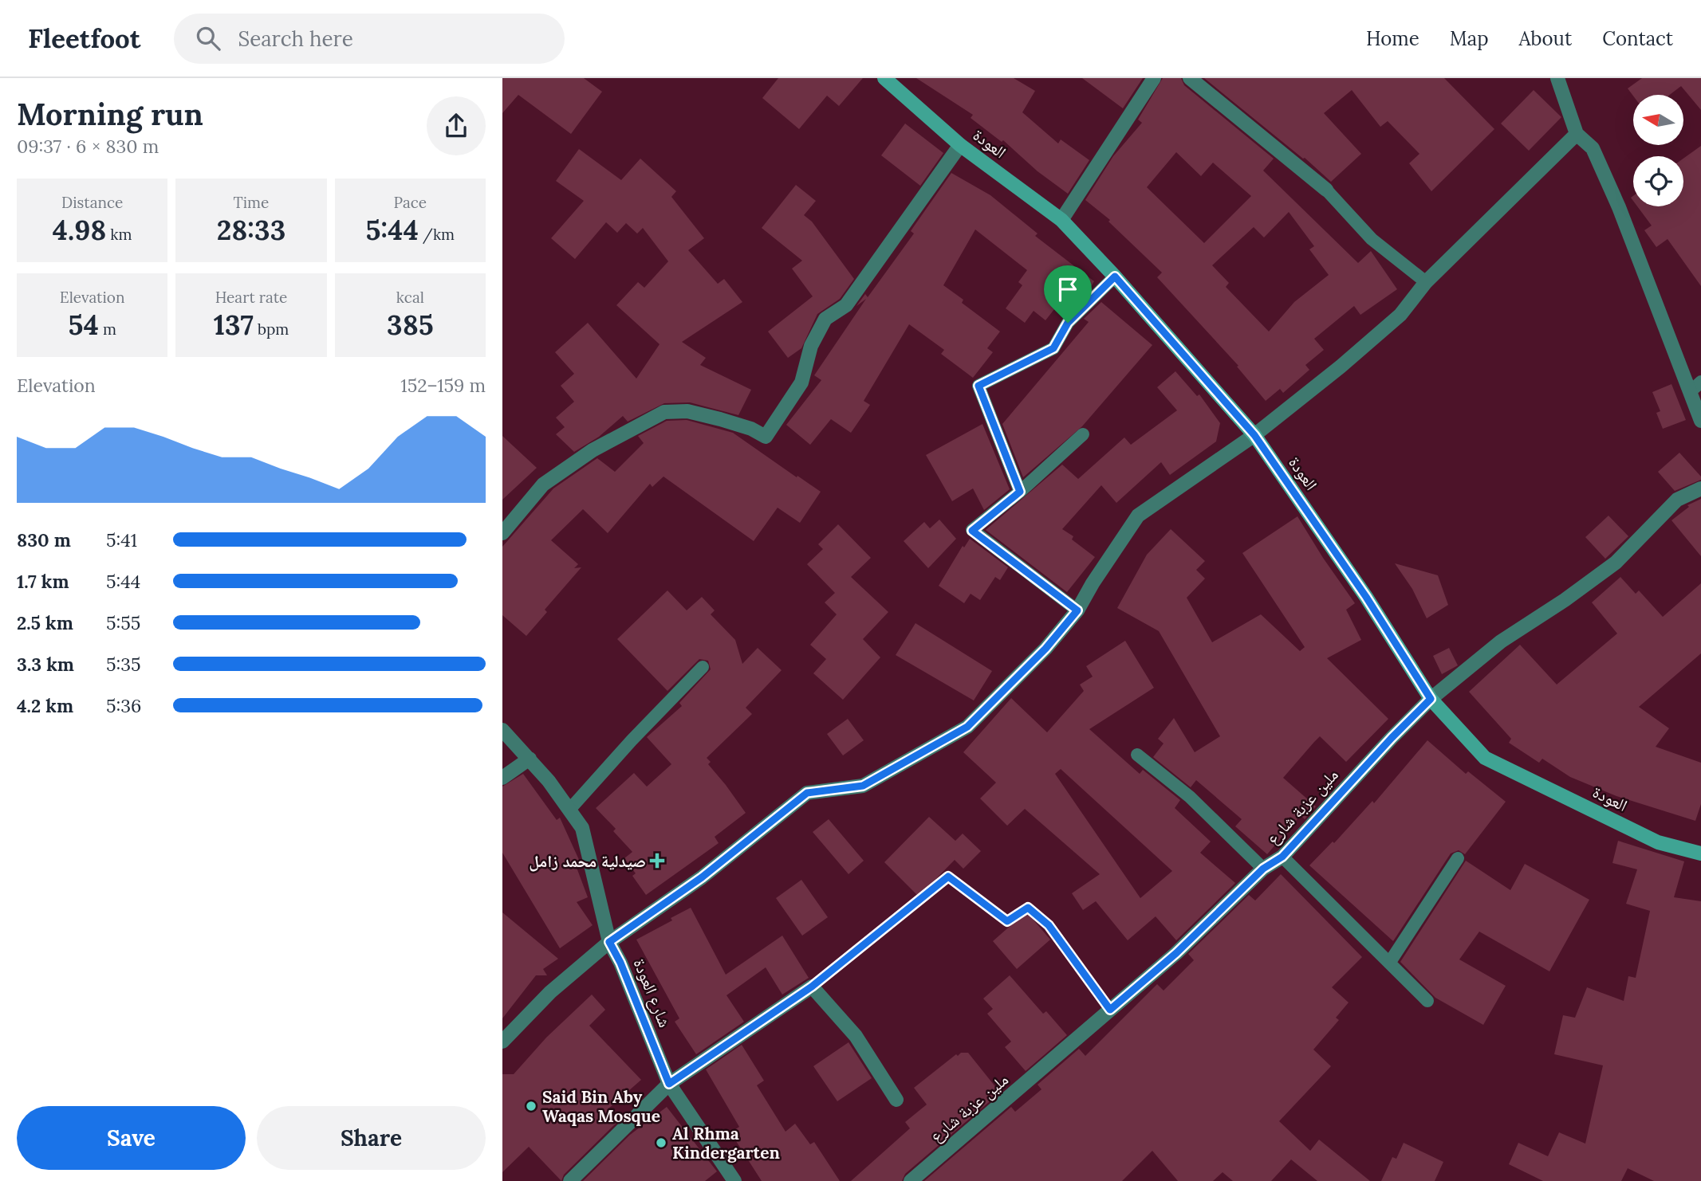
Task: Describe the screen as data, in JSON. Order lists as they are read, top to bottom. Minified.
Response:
{"streets":{"main road":["العودة"],"street":["ملين عزبة شارع","شارع العودة"]},"crossings":[["العودة","ملين عزبة شارع"]],"places":{"health":["صيدلية محمد زامل"],"other":["Said Bin Aby Waqas Mosque","Al Rhma Kindergarten"]},"north":"left","page":{"header":"Fleetfoot","search":"Search here","nav":["Home","Map","About","Contact"],"heading":["Morning run","09:37 · 6 × 830 m"],"stats":[["Distance","4.98 km"],["Time","28:33"],["Pace","5:44 /km"],["Elevation","54 m"],["Heart rate","137 bpm"],["kcal","385"]],"chart":["Elevation","152–159 m"],"list":[{"name":"830 m","note":"5:41"},{"name":"1.7 km","note":"5:44"},{"name":"2.5 km","note":"5:55"},{"name":"3.3 km","note":"5:35"},{"name":"4.2 km","note":"5:36"}],"buttons":["Save","Share"]}}
